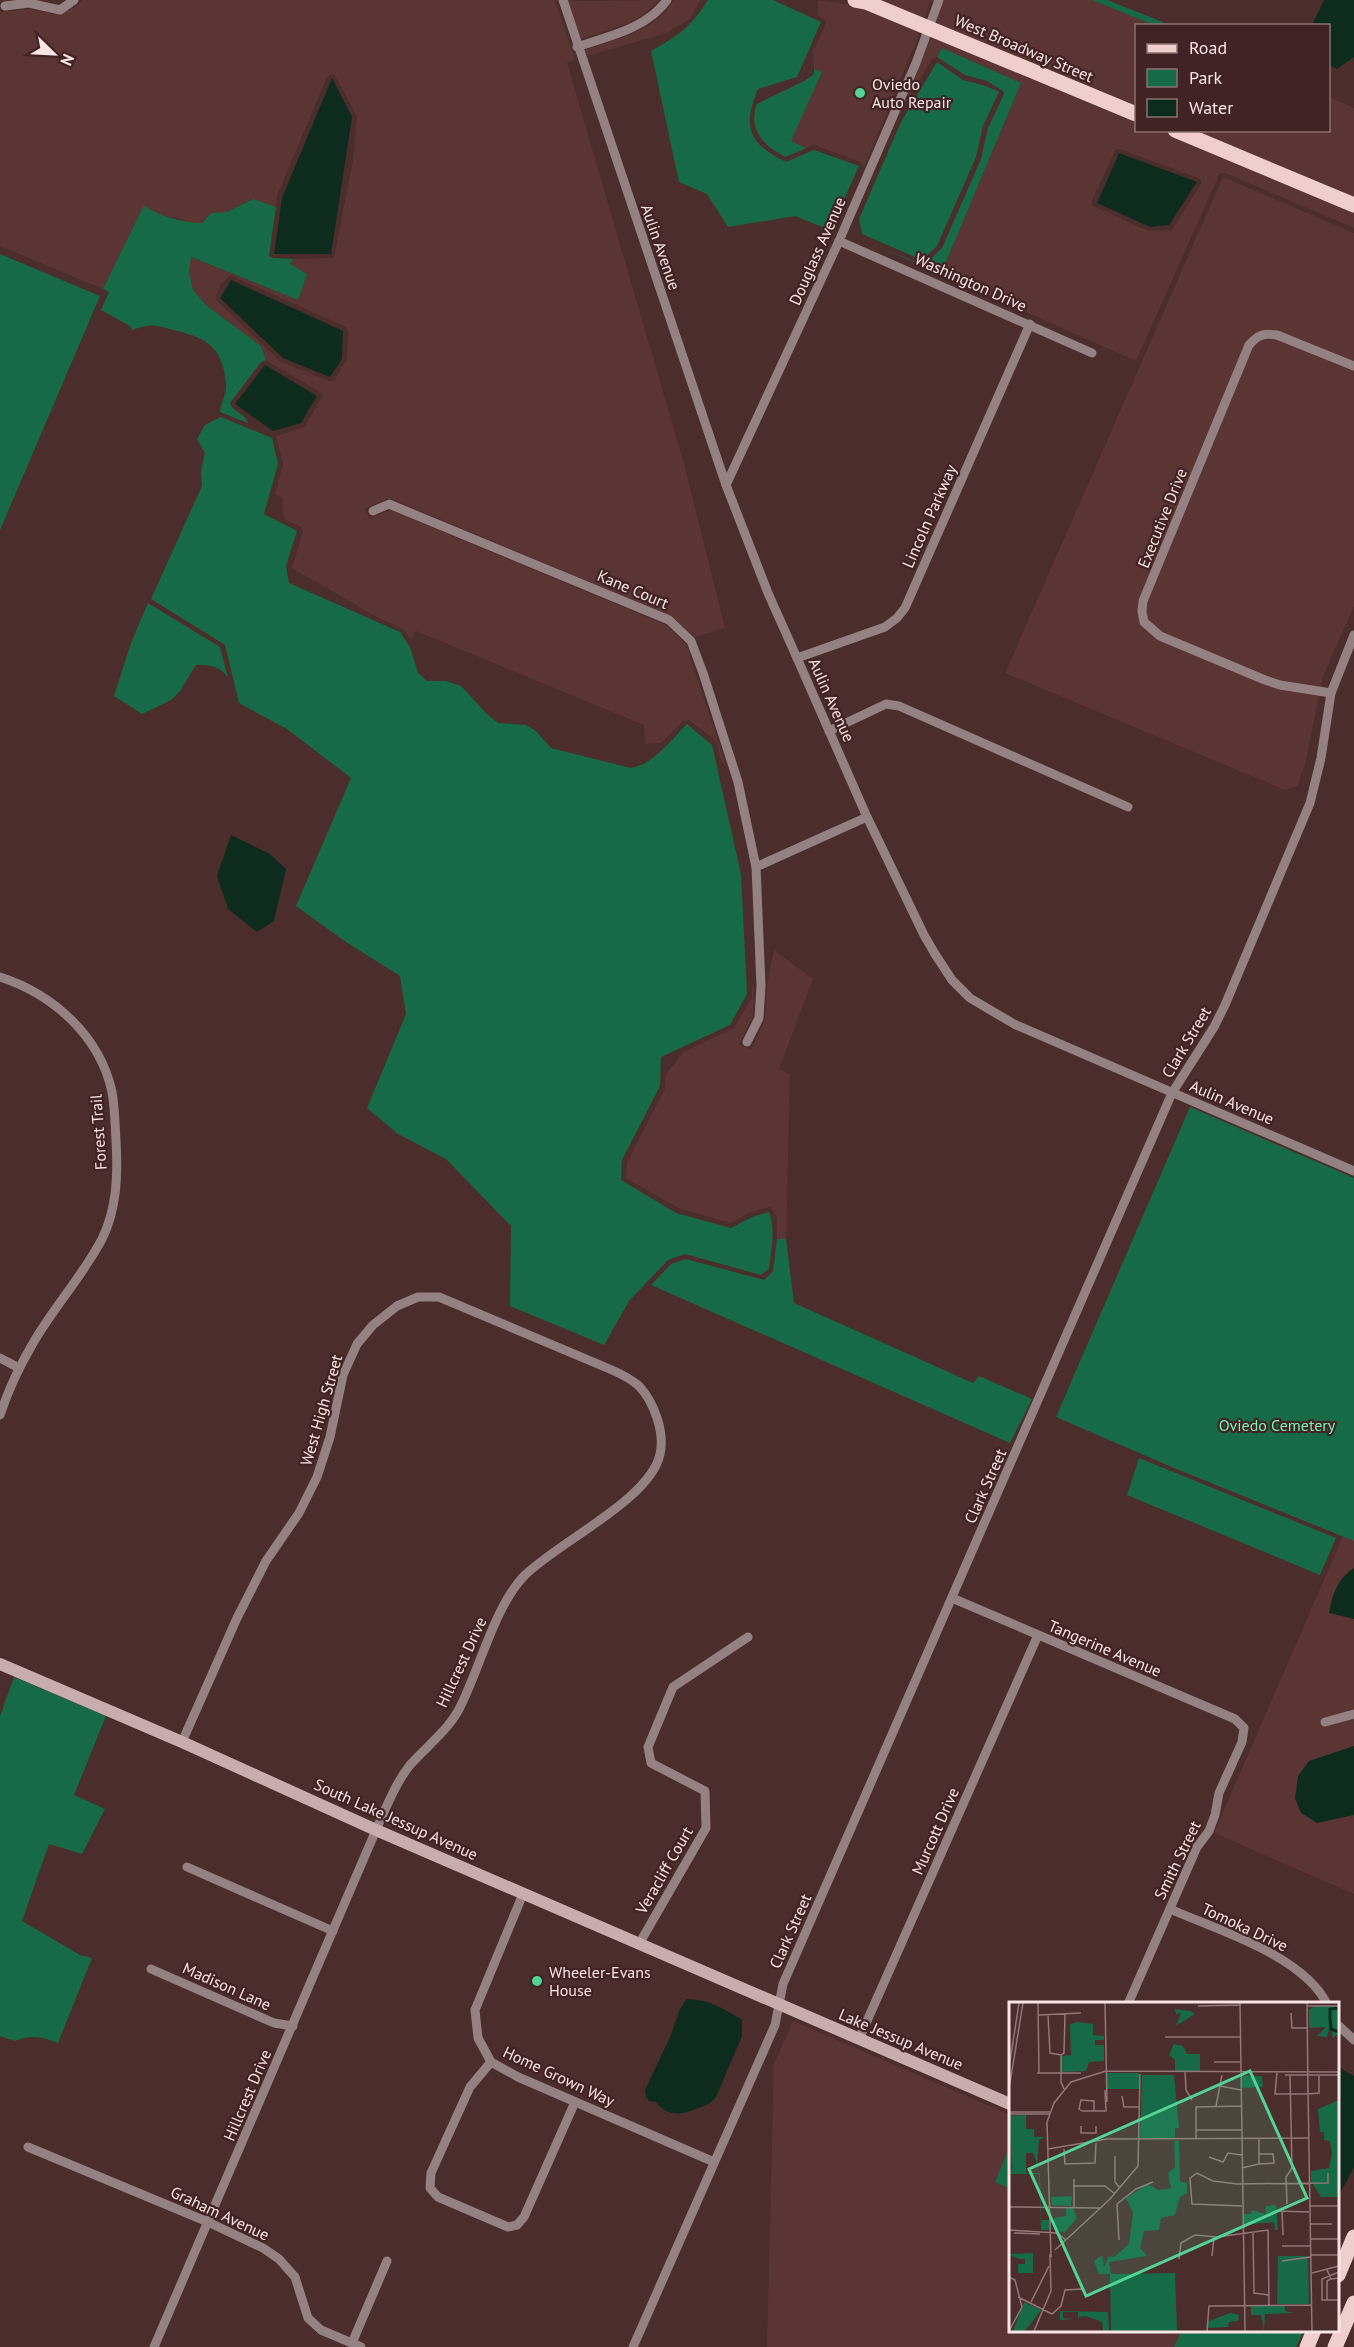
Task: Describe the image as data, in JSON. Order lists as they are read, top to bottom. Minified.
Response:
{"streets":{"main road":["West Broadway Street"],"street":["Aulin Avenue","Douglass Avenue","Washington Drive","Lincoln Parkway","Executive Drive","Kane Court","Clark Street","Forest Trail","West High Street","Tangerine Avenue","Hillcrest Drive","South Lake Jessup Avenue","Murcott Drive","Smith Street","Veracliff Court","Tomoka Drive","Madison Lane","Lake Jessup Avenue","Home Grown Way","Graham Avenue"]},"crossings":[["West Broadway Street","Douglass Avenue"],["Aulin Avenue","Douglass Avenue"],["Aulin Avenue","Lincoln Parkway"],["Aulin Avenue","Clark Street"],["Douglass Avenue","Washington Drive"],["Washington Drive","Lincoln Parkway"],["Executive Drive","Clark Street"],["Clark Street","Tangerine Avenue"],["Clark Street","South Lake Jessup Avenue"],["Clark Street","Lake Jessup Avenue"],["Clark Street","Home Grown Way"],["West High Street","Hillcrest Drive"],["West High Street","South Lake Jessup Avenue"],["Tangerine Avenue","Murcott Drive"],["Tangerine Avenue","Smith Street"],["Hillcrest Drive","South Lake Jessup Avenue"],["Hillcrest Drive","Madison Lane"],["Hillcrest Drive","Graham Avenue"],["South Lake Jessup Avenue","Veracliff Court"],["South Lake Jessup Avenue","Lake Jessup Avenue"],["South Lake Jessup Avenue","Home Grown Way"],["Murcott Drive","Lake Jessup Avenue"],["Smith Street","Tomoka Drive"]],"parks":["Oviedo Cemetery"],"places":["Oviedo Auto Repair","Wheeler-Evans House"],"legend":["Road","Park","Water"],"north":"bottom right"}
